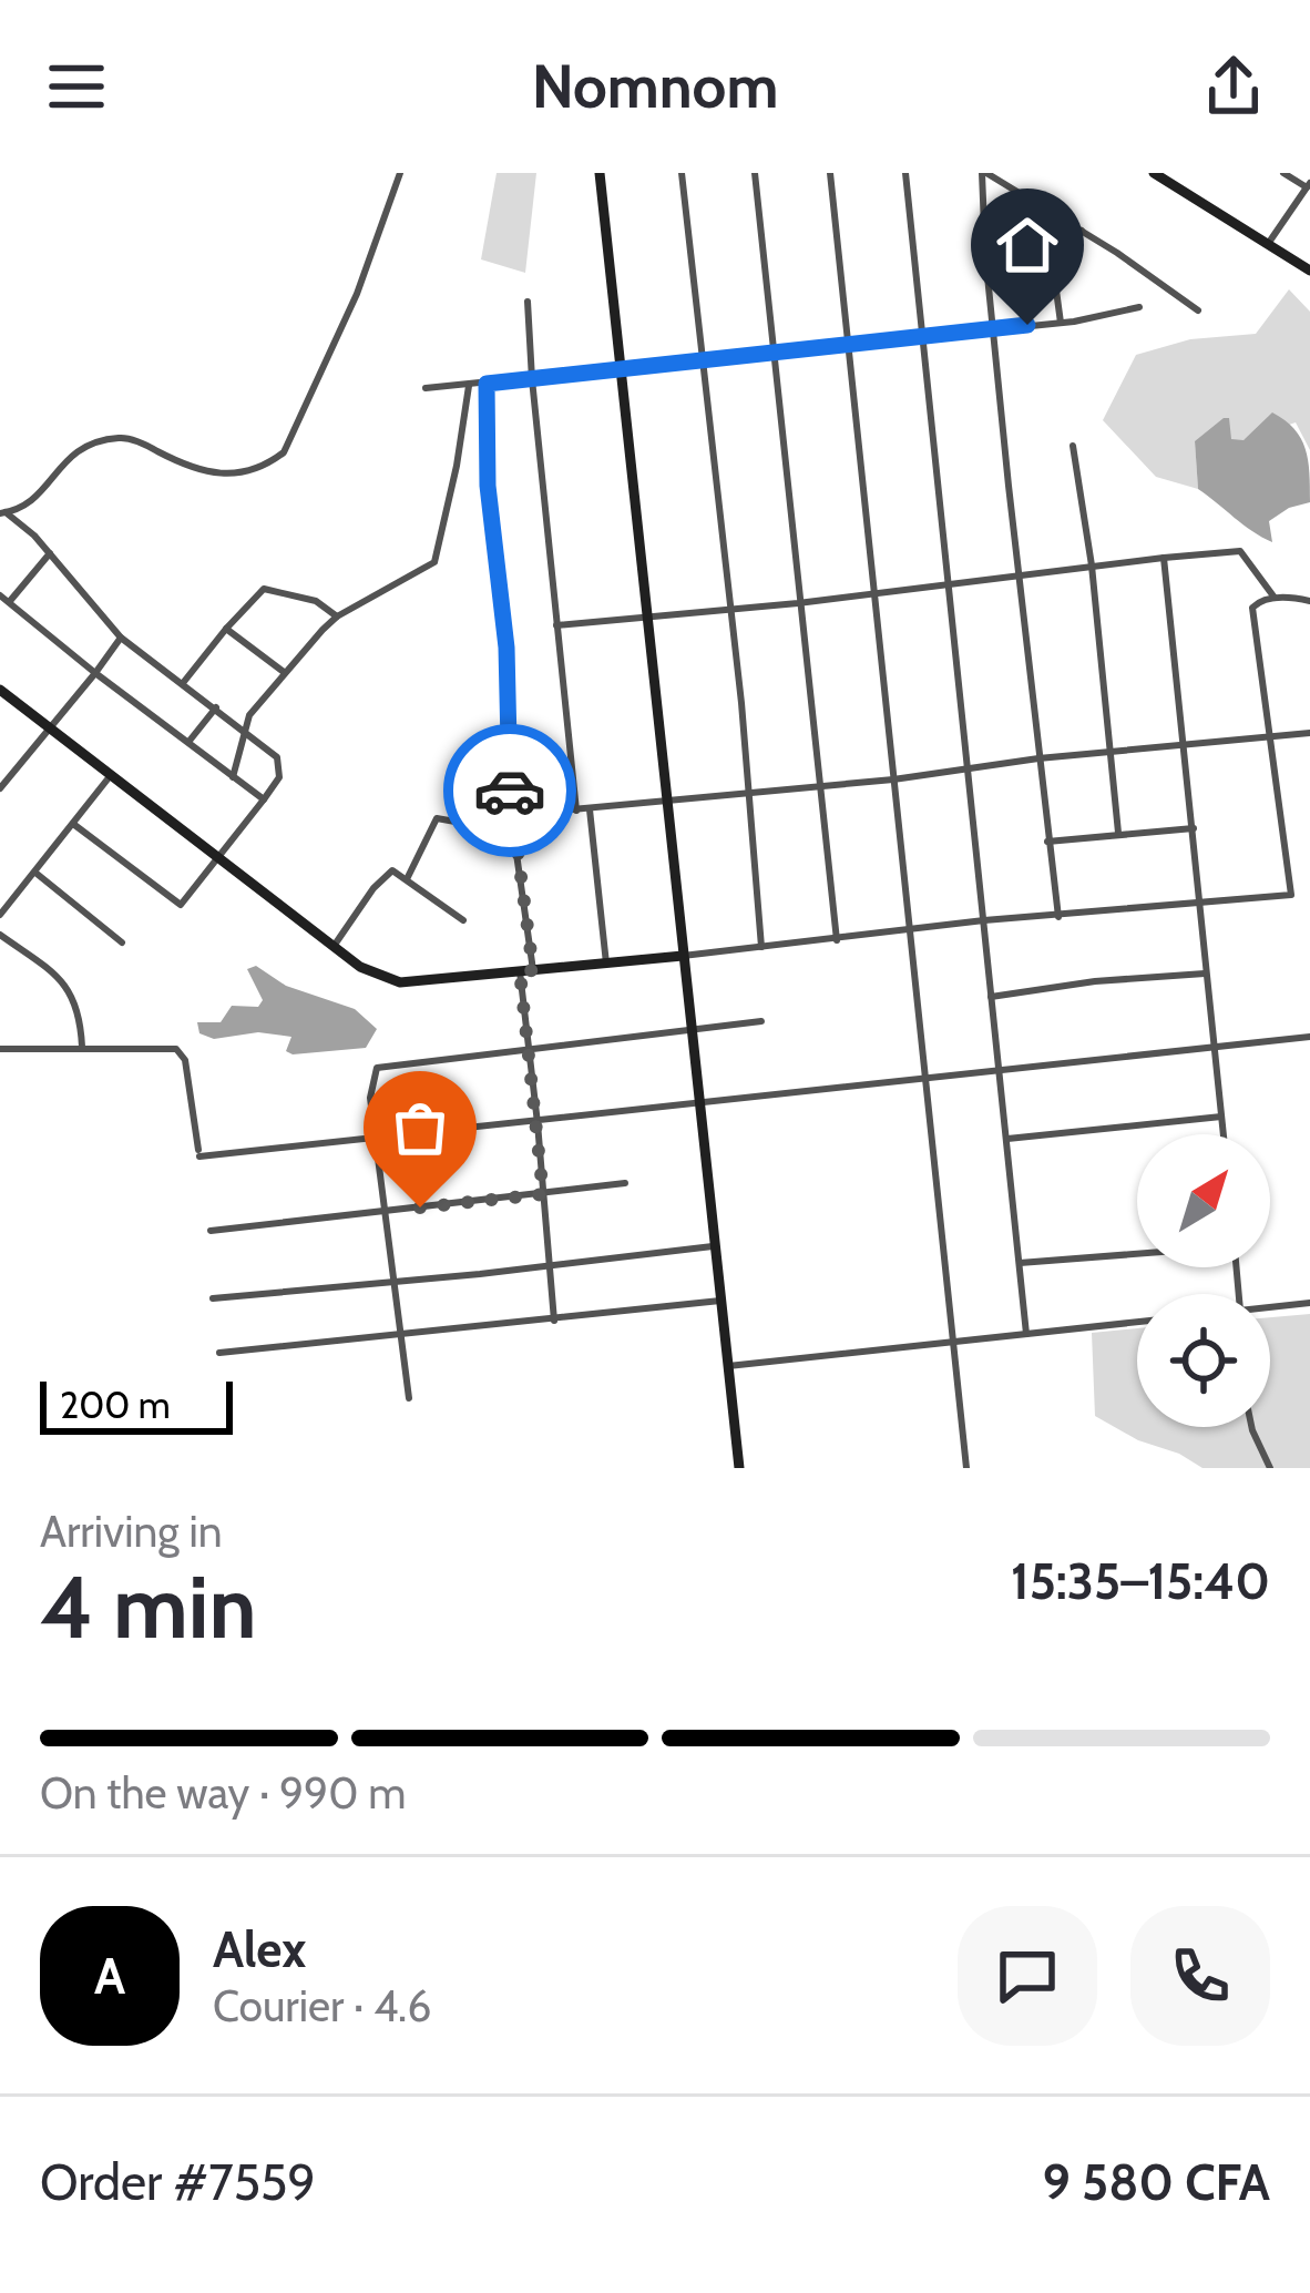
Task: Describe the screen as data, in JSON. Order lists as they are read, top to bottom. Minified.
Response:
{"scale_bar":"200 m","north":"top right","page":{"header":"Nomnom","scale":"200 m","heading":["4 min","Arriving in","15:35–15:40"],"panel":["Alex","Courier · 4.6","Order #7559","9 580 CFA"],"bar":"On the way · 990 m","round":"A"}}
